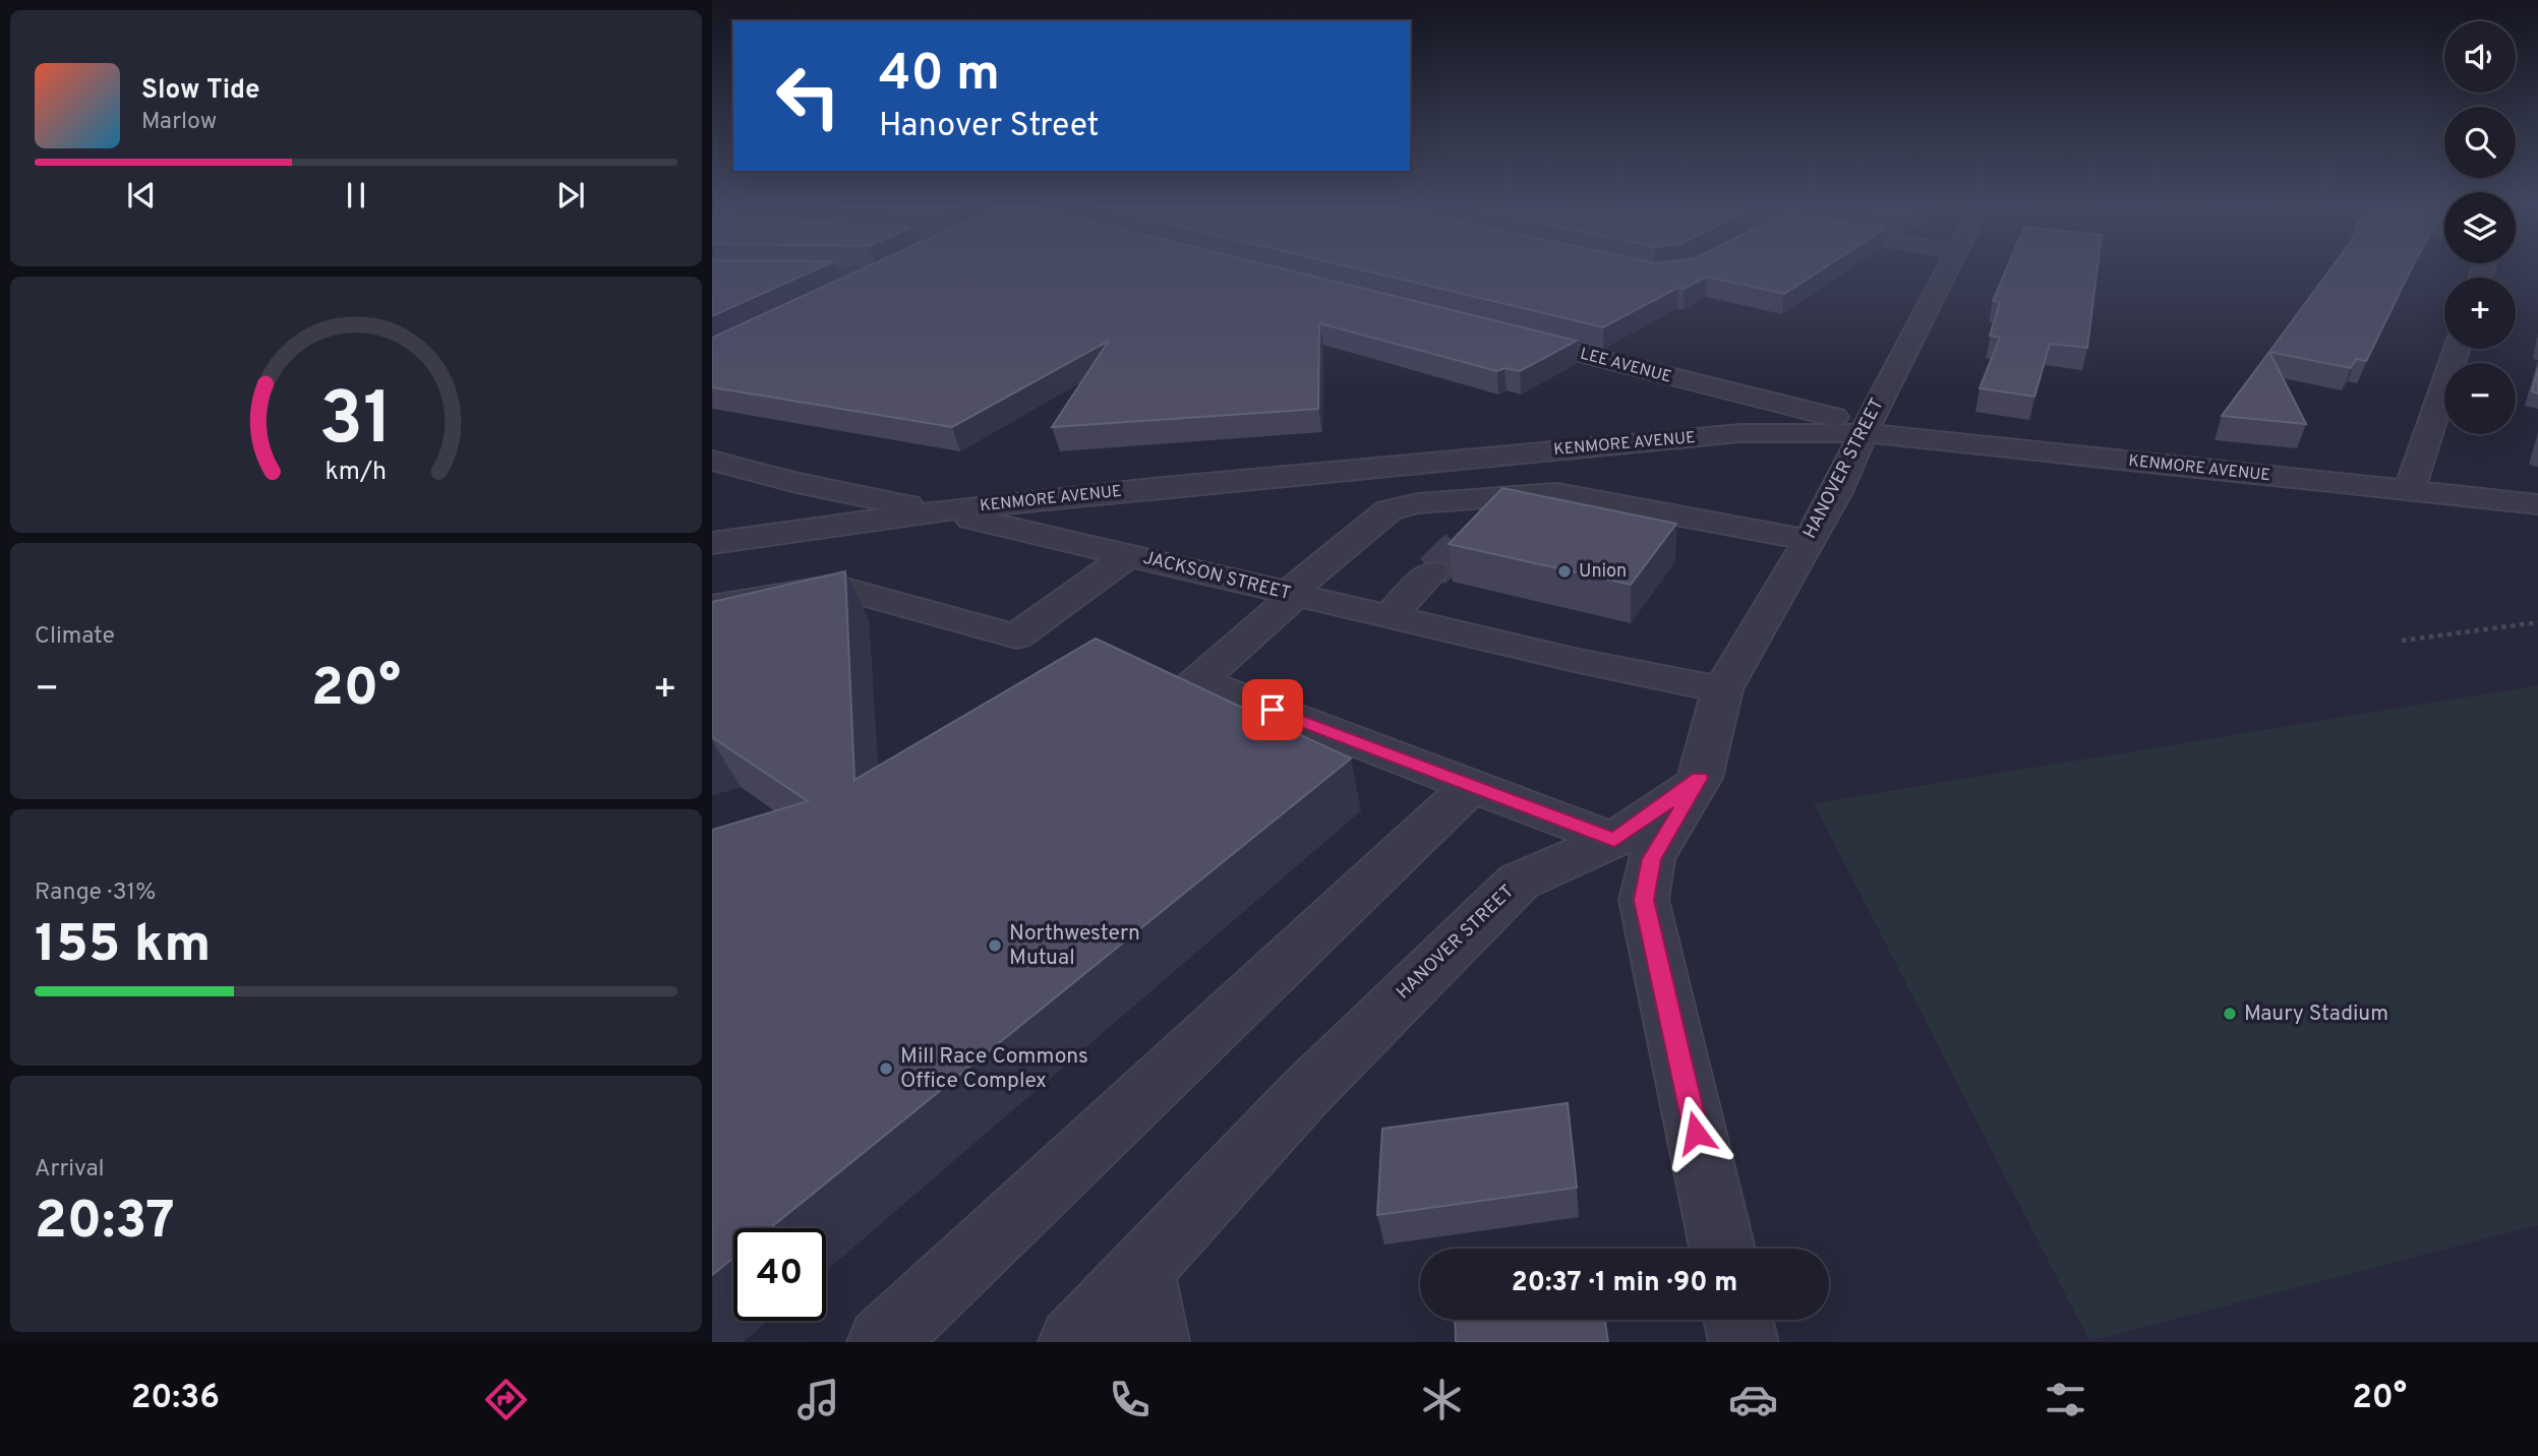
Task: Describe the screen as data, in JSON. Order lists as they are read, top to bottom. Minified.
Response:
{"streets":{"street":["LEE AVENUE","KENMORE AVENUE","HANOVER STREET","JACKSON STREET"]},"crossings":[["LEE AVENUE","KENMORE AVENUE"],["LEE AVENUE","HANOVER STREET"],["KENMORE AVENUE","HANOVER STREET"],["KENMORE AVENUE","JACKSON STREET"],["HANOVER STREET","JACKSON STREET"]],"places":["Union","Northwestern Mutual","Maury Stadium","Mill Race Commons Office Complex"],"page":{"map_buttons":["+","−"],"turn":["40 m","Hanover Street"],"song":["Slow Tide","Marlow"],"tile":["Climate",["Range · 31%","155 km"],["Arrival","20:37"]],"heat":["−","20°","+"],"limit":"40","trip":"20:37 · 1 min · 90 m","tabs":["20:36","20°"],"gauge":["31","km/h"]}}
